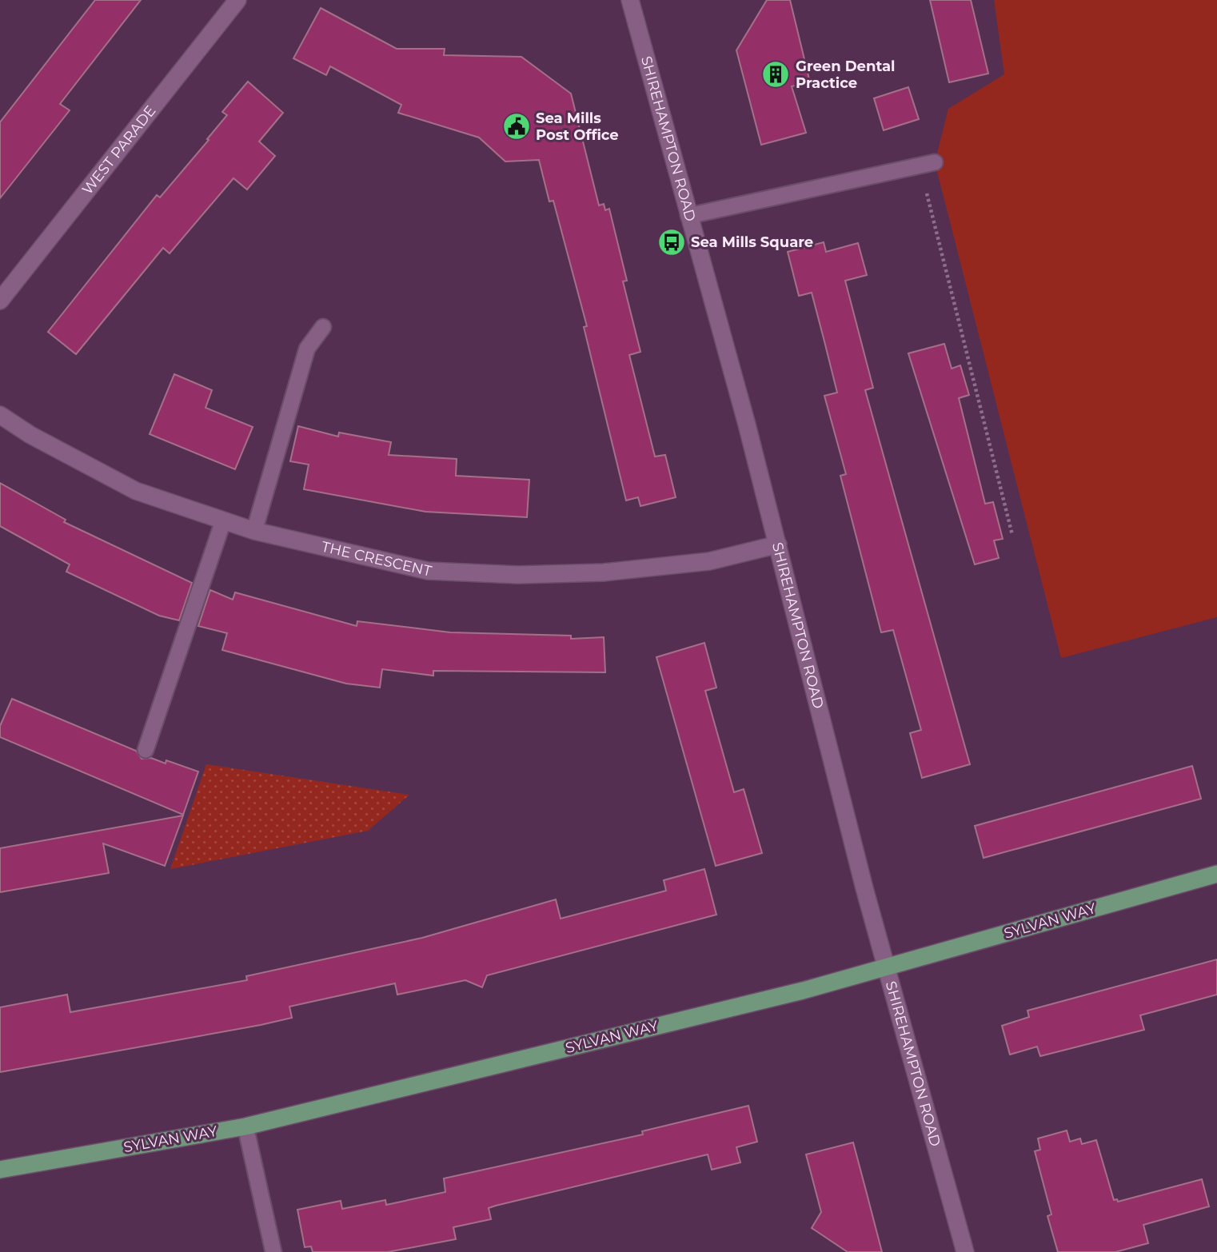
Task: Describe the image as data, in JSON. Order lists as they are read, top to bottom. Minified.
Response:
{"streets":{"main road":["SHIREHAMPTON ROAD","WEST PARADE","THE CRESCENT","SYLVAN WAY"]},"crossings":[["SHIREHAMPTON ROAD","THE CRESCENT"],["SHIREHAMPTON ROAD","SYLVAN WAY"]],"places":{"building":["Green Dental Practice"],"public building":["Sea Mills Post Office"],"bus stop":["Sea Mills Square"]}}
